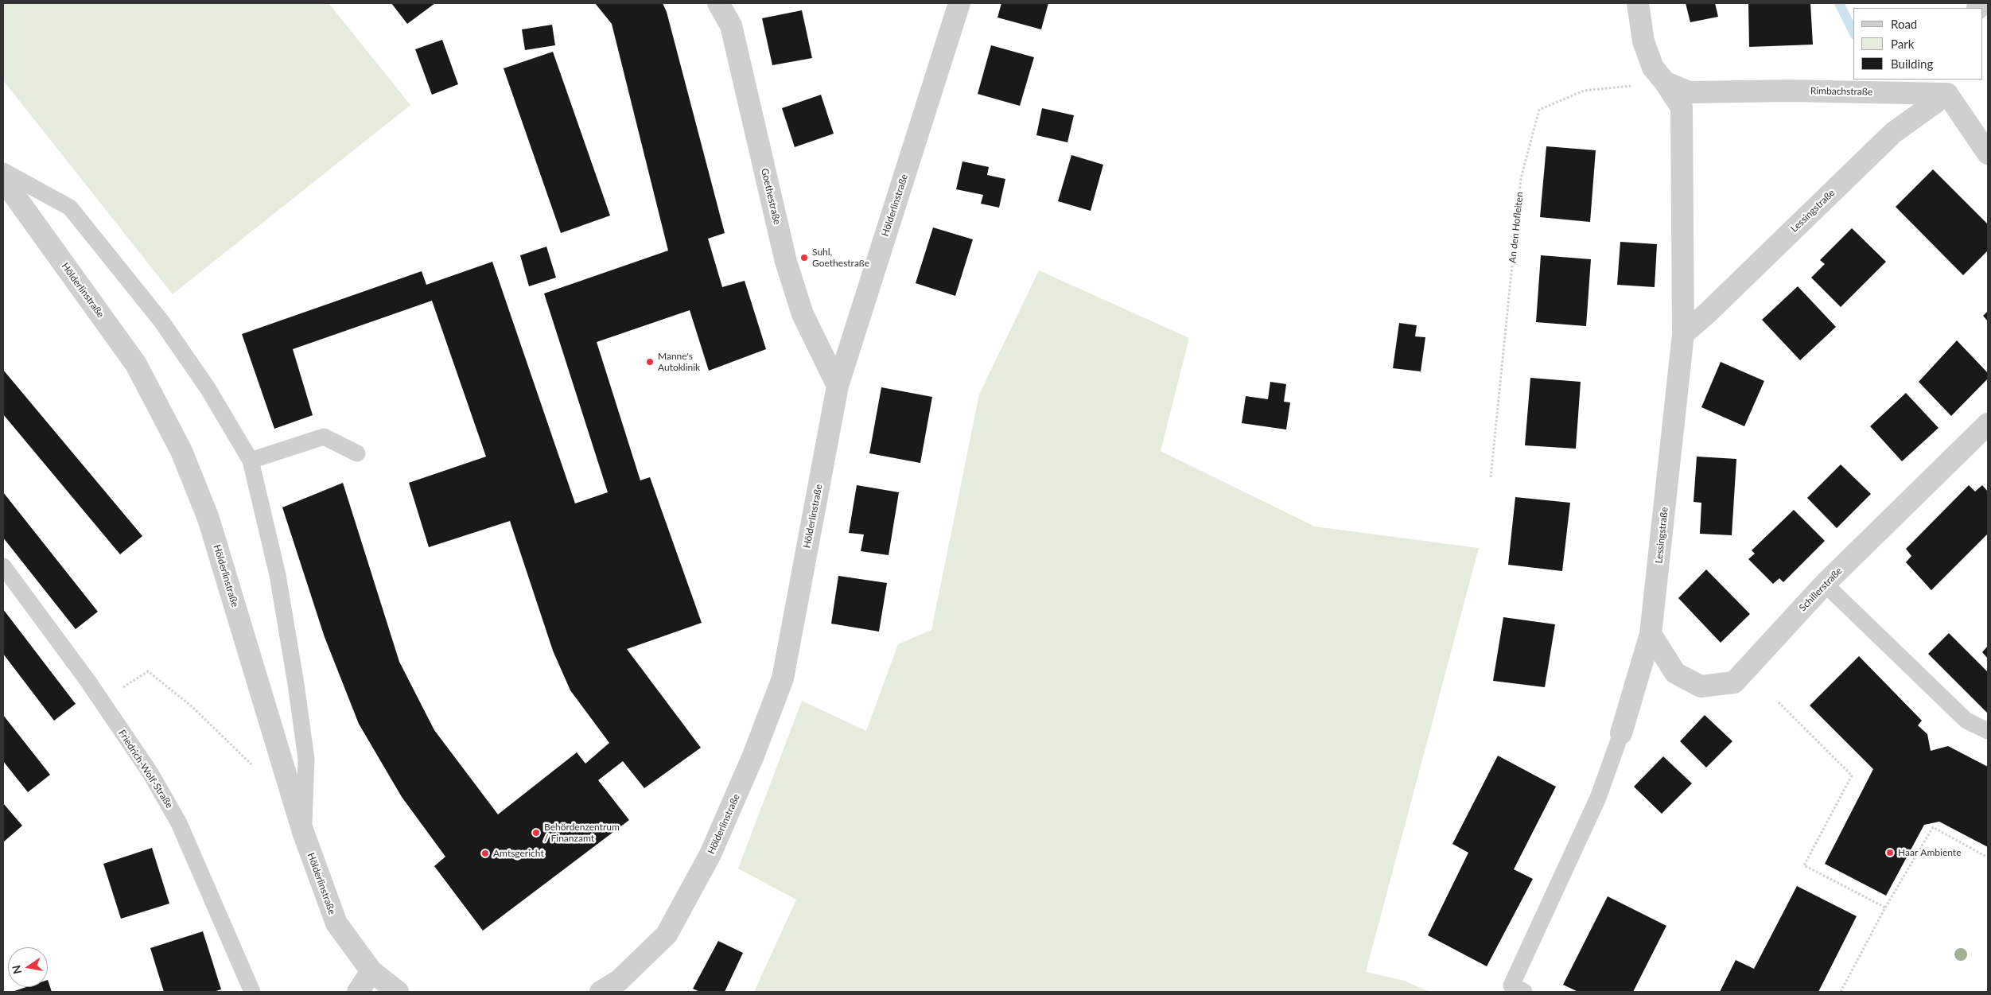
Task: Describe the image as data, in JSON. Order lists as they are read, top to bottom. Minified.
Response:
{"streets":{"street":["Rimbachstraße","Goethestraße","Hölderlinstraße","Lessingstraße","Schillerstraße"],"lane":["Friedrich-Wolf-Straße"],"path":["An den Hofleiten"]},"crossings":[["Rimbachstraße","Lessingstraße"],["Rimbachstraße","An den Hofleiten"],["Goethestraße","Hölderlinstraße"],["Lessingstraße","An den Hofleiten"],["Lessingstraße","Schillerstraße"]],"places":["Suhl, Goethestraße","Manne's Autoklinik","Behördenzentrum / Finanzamt","Haar Ambiente","Amtsgericht"],"legend":["Road","Park","Building"],"north":"left"}
